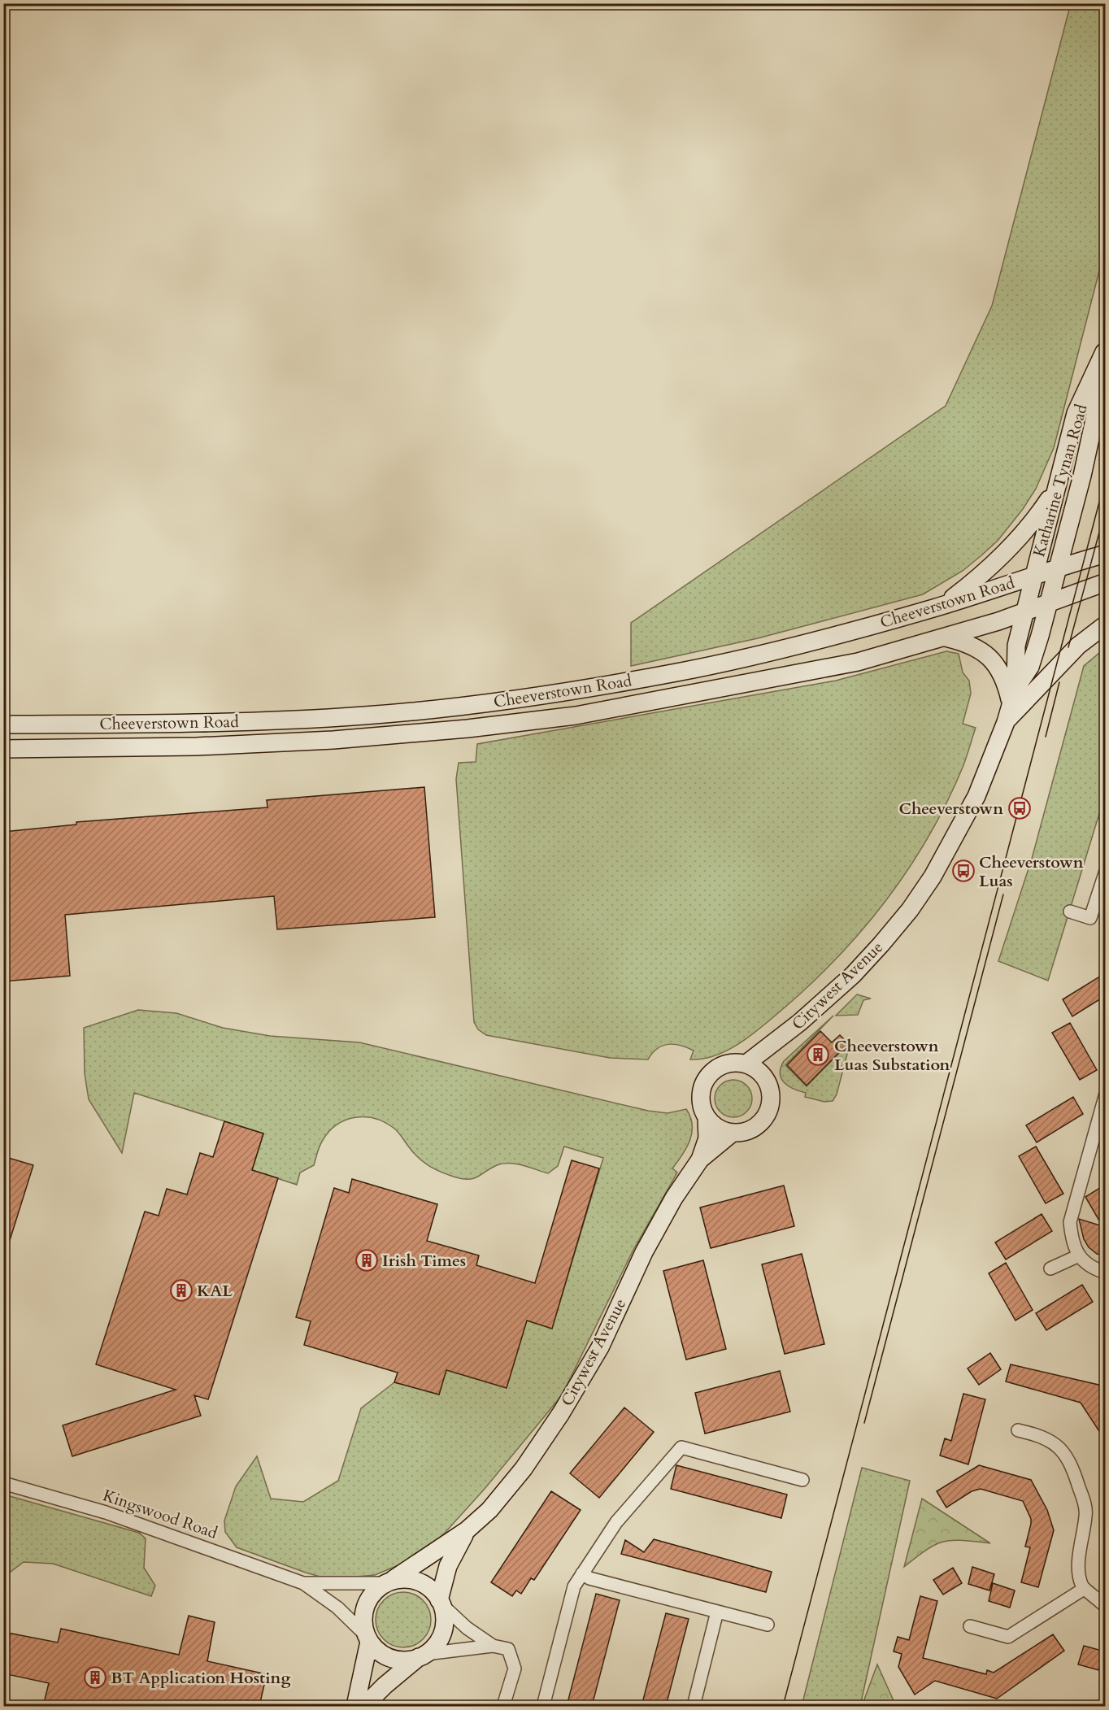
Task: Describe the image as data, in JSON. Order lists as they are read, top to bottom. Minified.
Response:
{"streets":{"main road":["Katharine Tynan Road","Cheeverstown Road","Citywest Avenue"],"street":["Kingswood Road"]},"crossings":[["Katharine Tynan Road","Cheeverstown Road"],["Katharine Tynan Road","Citywest Avenue"],["Cheeverstown Road","Citywest Avenue"],["Citywest Avenue","Kingswood Road"]],"places":{"bus stop":["Cheeverstown","Cheeverstown Luas"],"building":["Cheeverstown Luas Substation","Irish Times","KAL","BT Application Hosting"]}}
